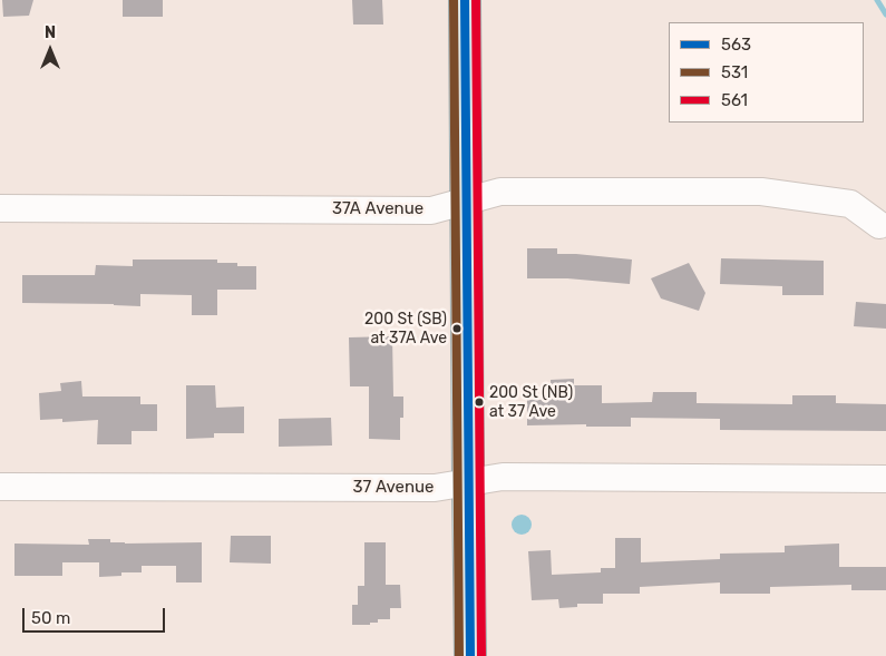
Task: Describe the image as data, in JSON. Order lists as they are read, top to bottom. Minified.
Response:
{"streets":{"street":["37A Avenue","37 Avenue"]},"places":["200 St (SB) at 37A Ave","200 St (NB) at 37 Ave"],"lines":["transit line 563","transit line 531","transit line 561"],"legend":["563","531","561"],"scale_bar":"50 m","north":"top"}
